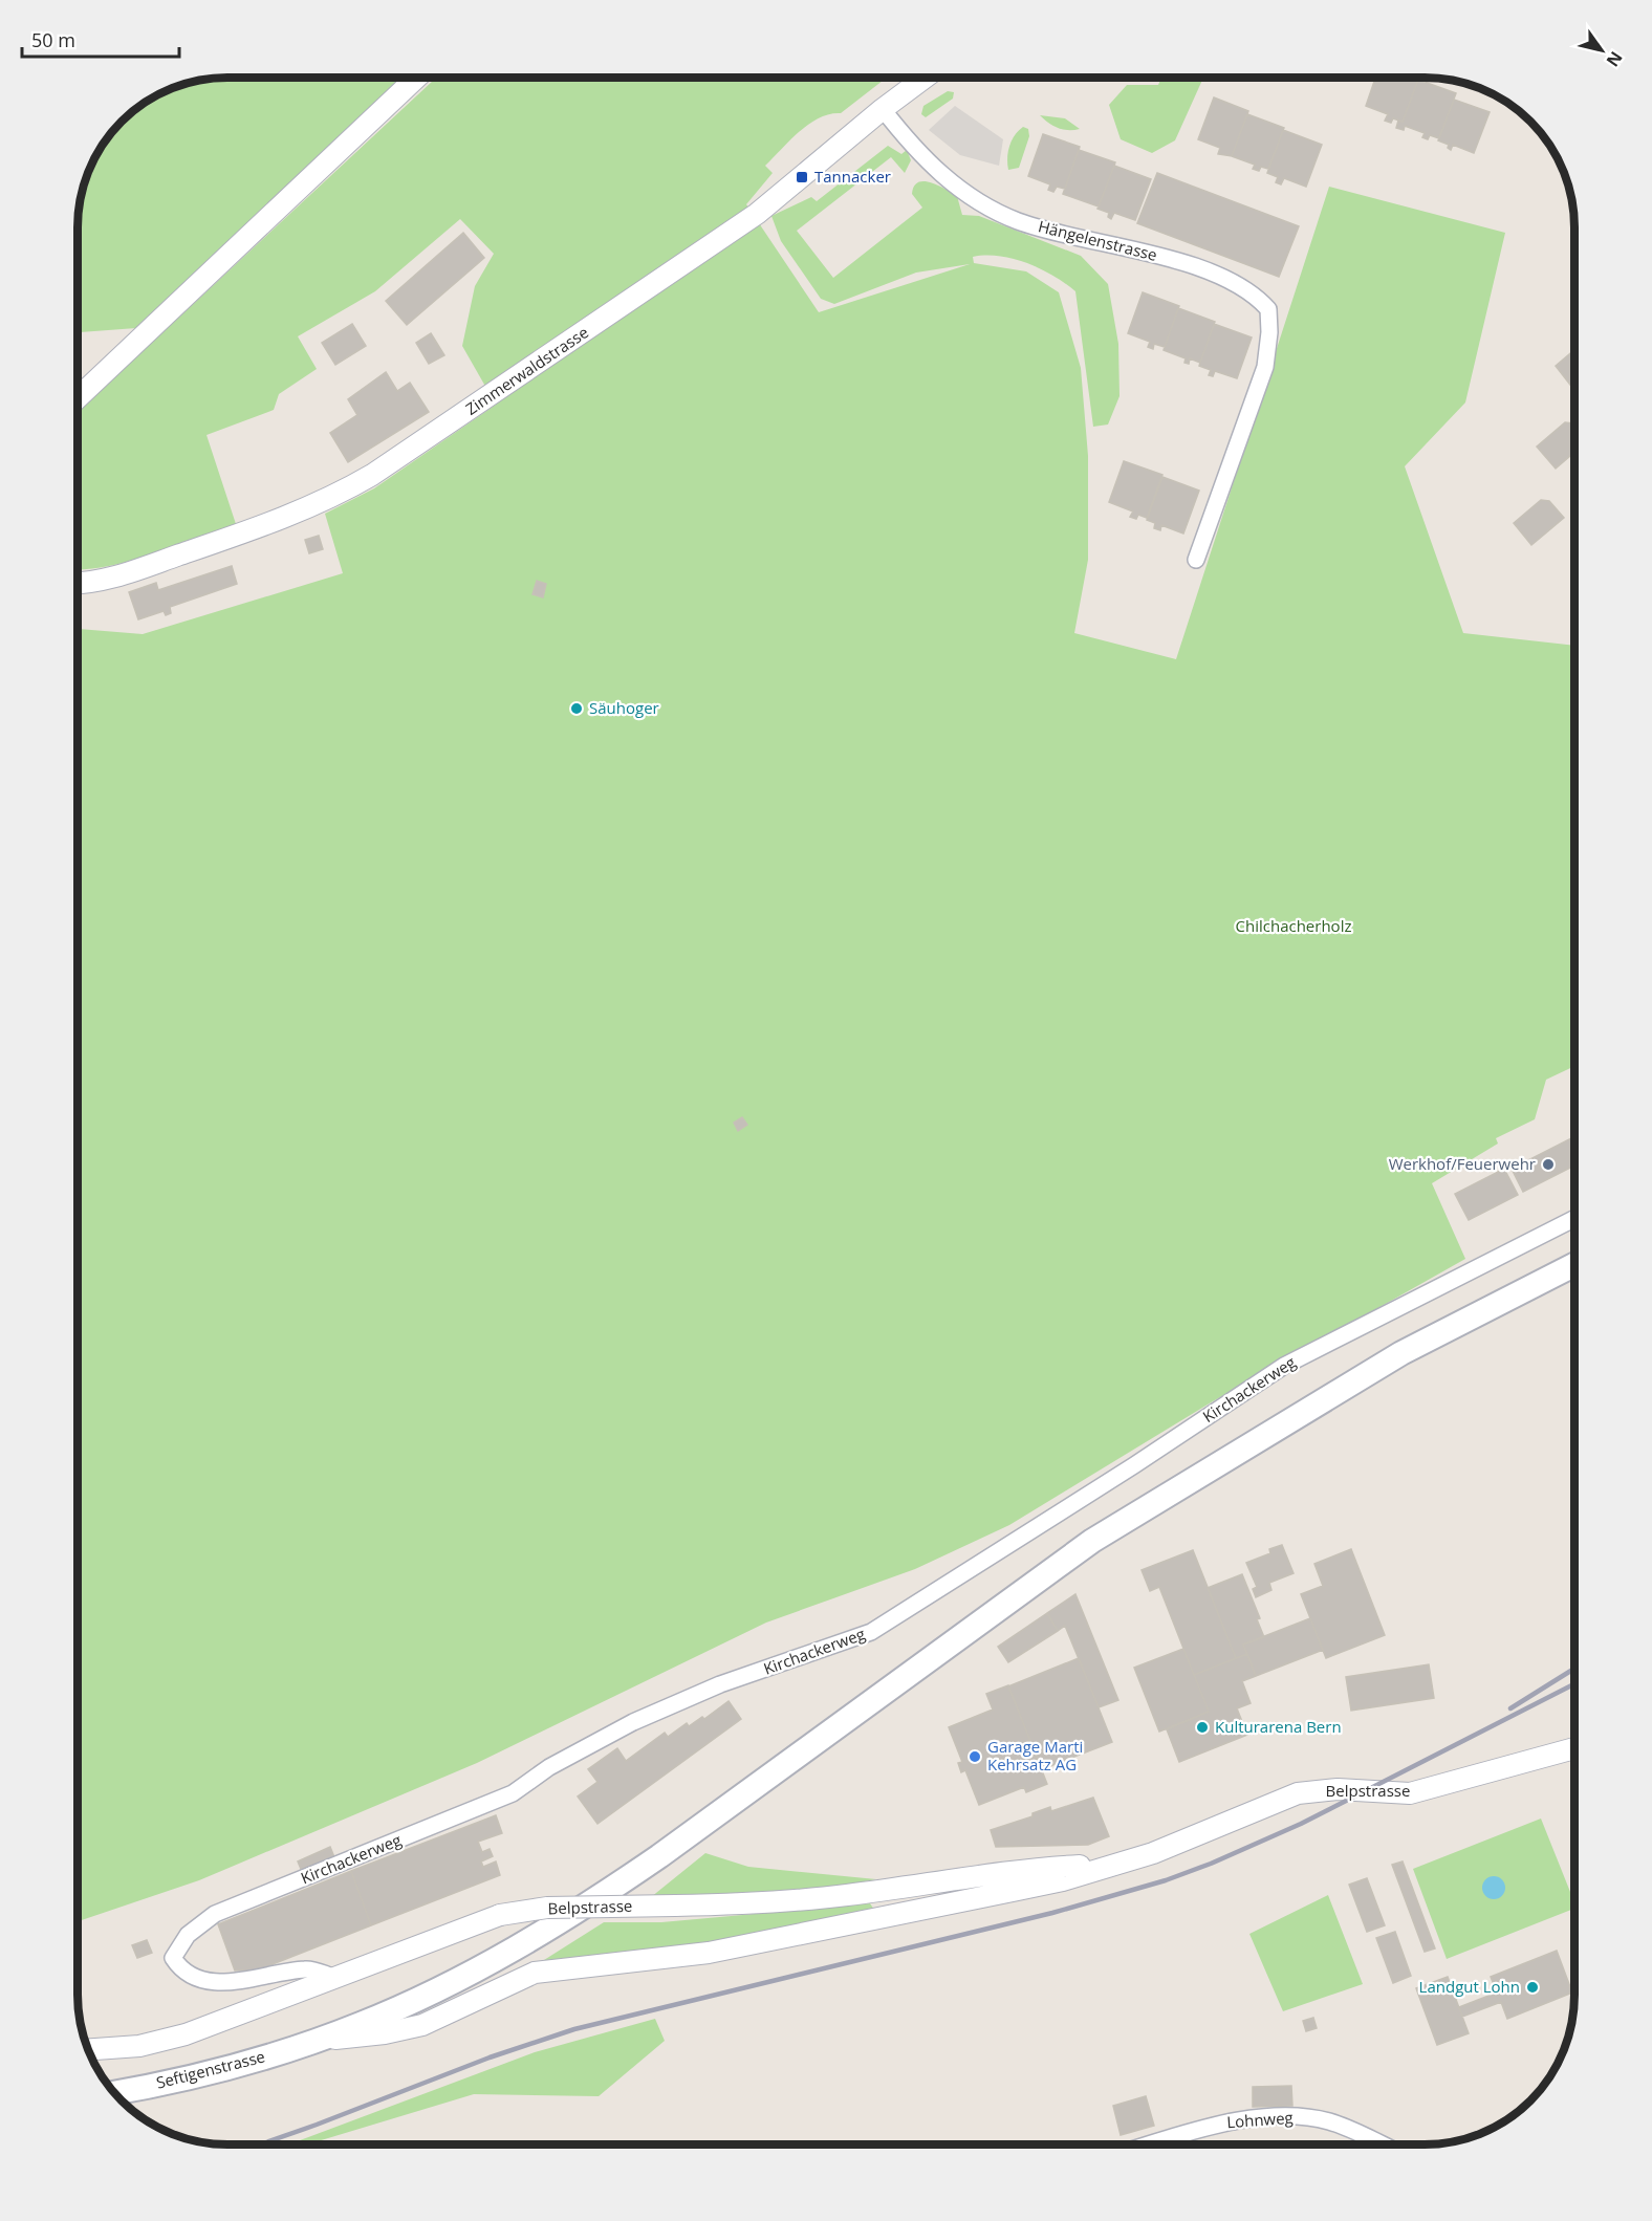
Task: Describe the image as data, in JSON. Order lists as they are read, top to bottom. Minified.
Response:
{"streets":{"main road":["Seftigenstrasse"],"street":["Hängelenstrasse","Zimmerwaldstrasse","Kirchackerweg","Belpstrasse","Lohnweg"]},"crossings":[["Hängelenstrasse","Zimmerwaldstrasse"],["Kirchackerweg","Belpstrasse"],["Belpstrasse","Seftigenstrasse"]],"parks":["Chilchacherholz"],"places":{"transit":["Tannacker"],"other":["Säuhoger","Werkhof/Feuerwehr","Kulturarena Bern","Garage Marti Kehrsatz AG","Landgut Lohn"]},"scale_bar":"50 m","north":"bottom right"}
